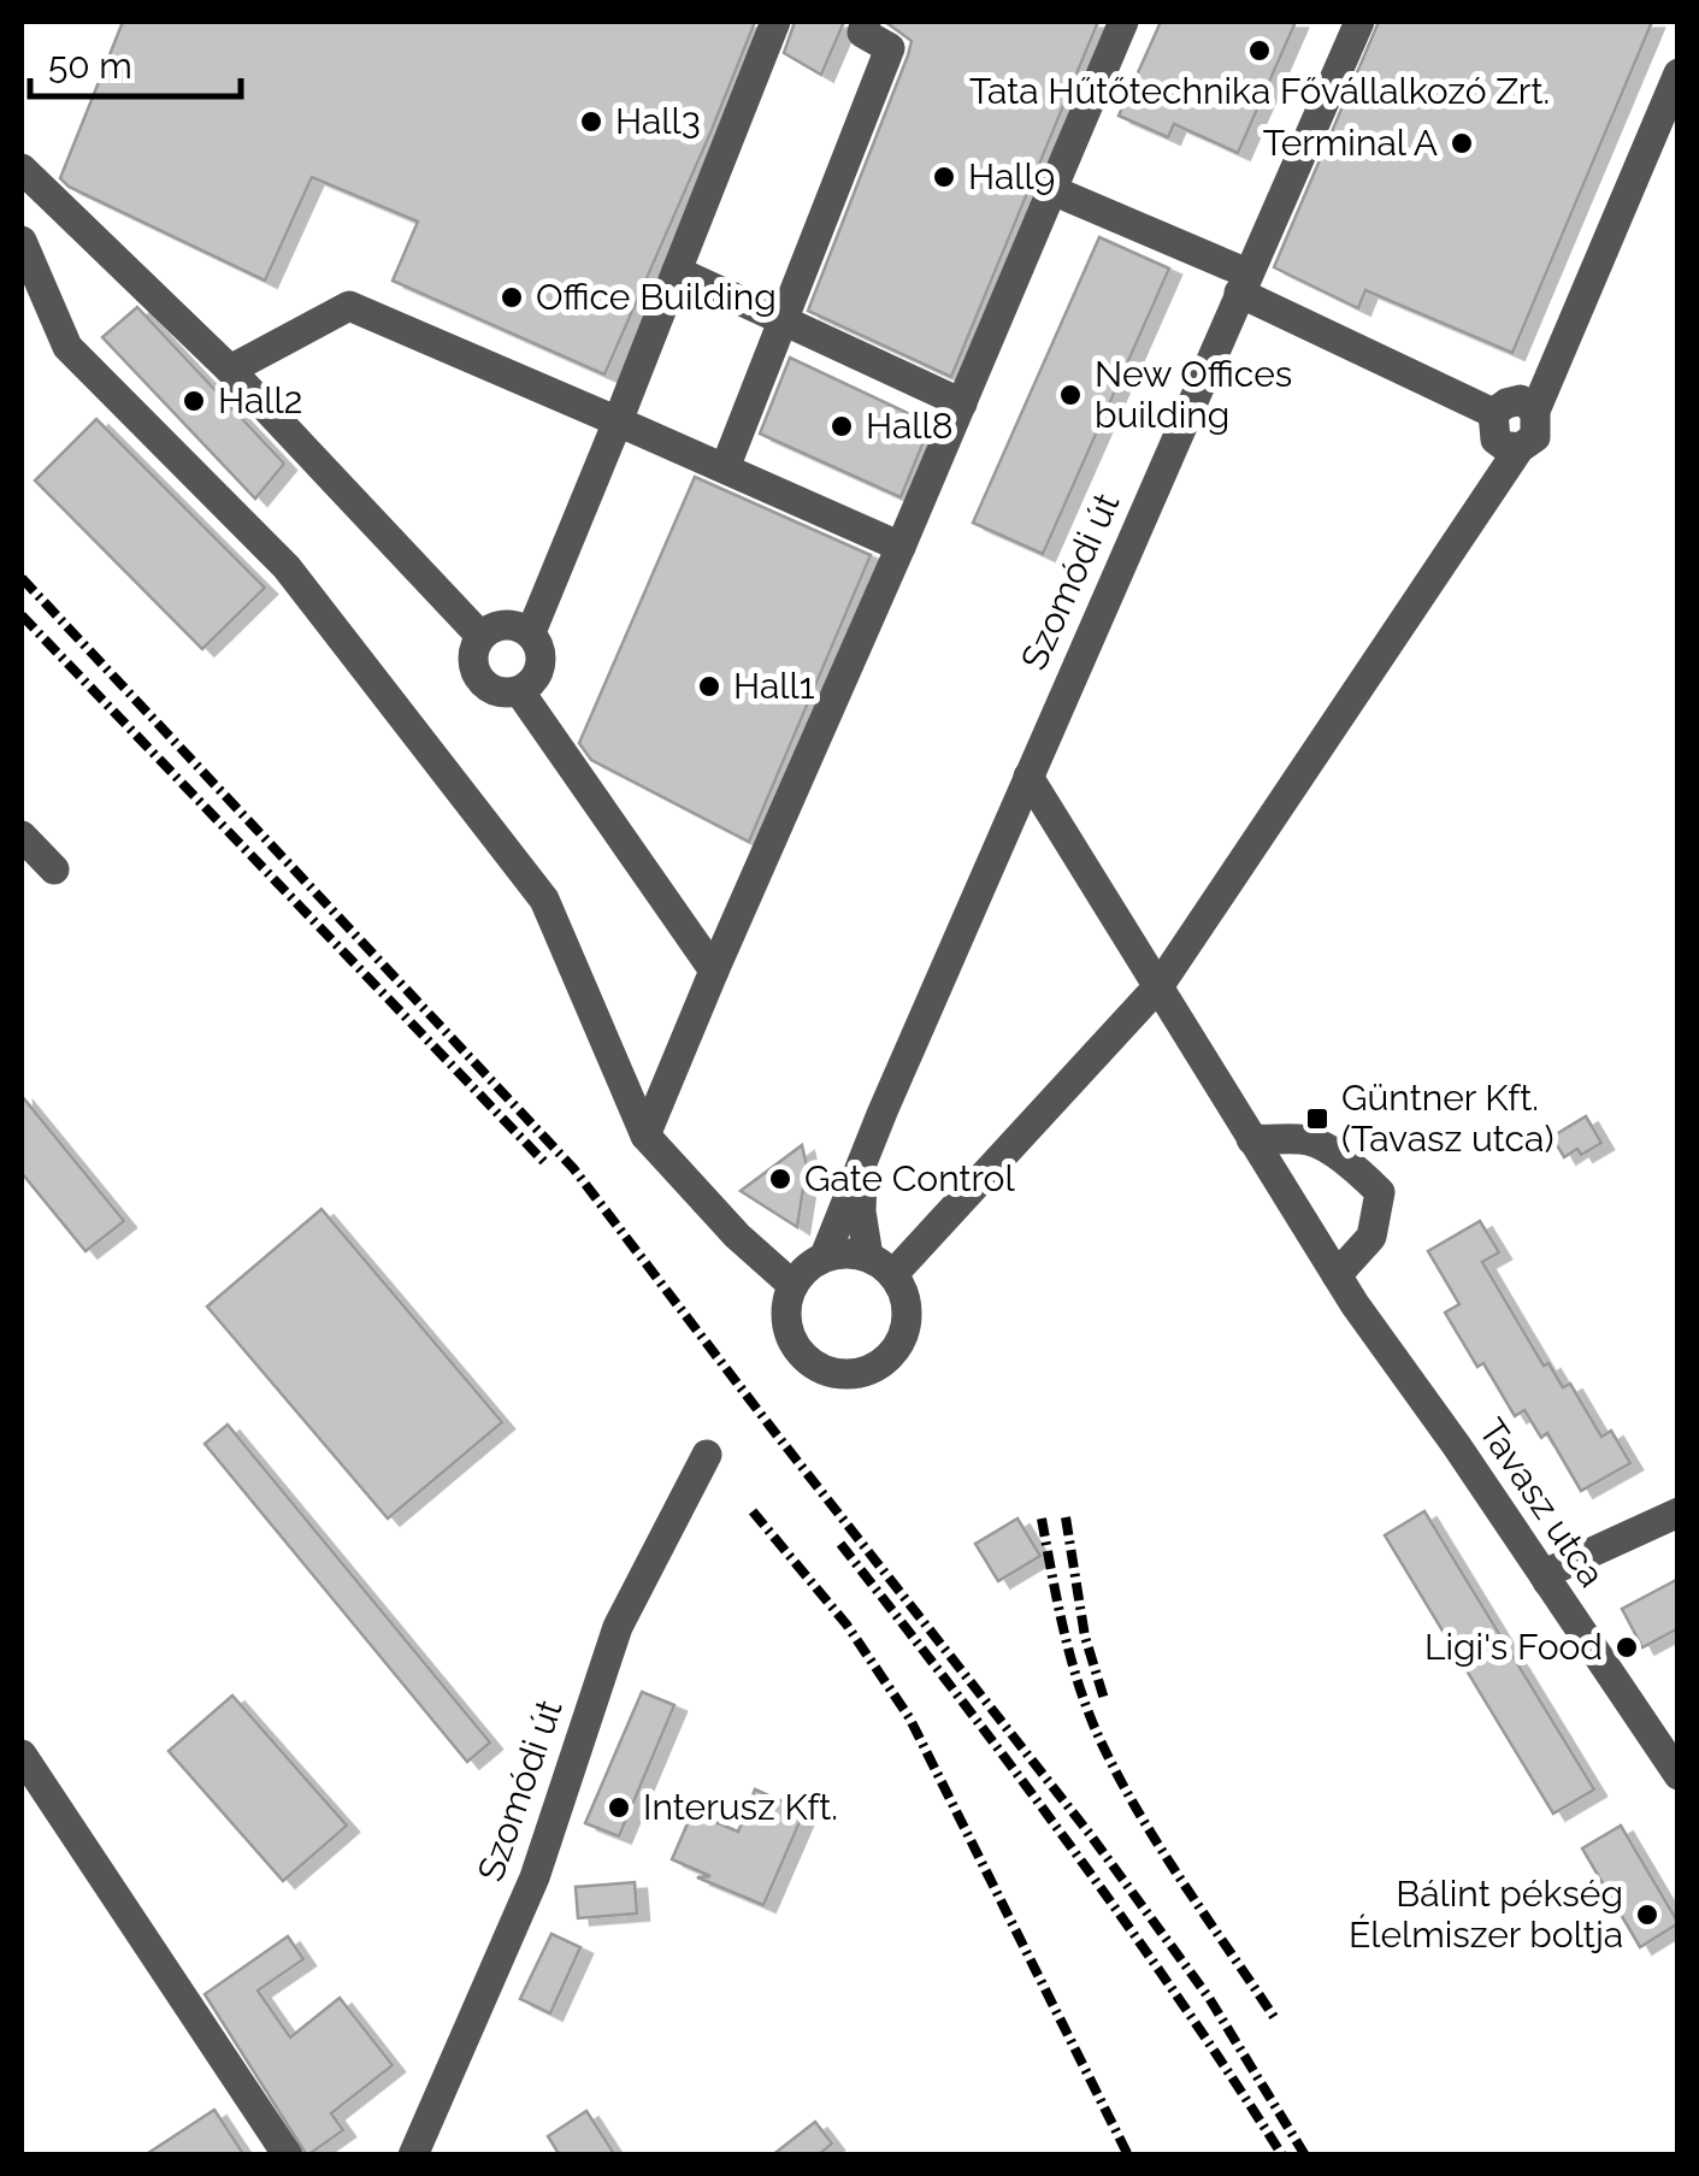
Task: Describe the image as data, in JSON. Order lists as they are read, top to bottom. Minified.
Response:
{"streets":{"street":["Szomódi út","Tavasz utca"]},"crossings":[["Szomódi út","Tavasz utca"]],"places":{"other":["Tata Hűtőtechnika Fővállalkozó Zrt.","Hall3","Terminal A","Hall9","Office Building","New Offices building","Hall2","Hall8","Hall1","Gate Control","Ligi's Food","Interusz Kft.","Bálint pékség Élelmiszer boltja"],"transit":["Güntner Kft. (Tavasz utca)"]},"scale_bar":"50 m"}
